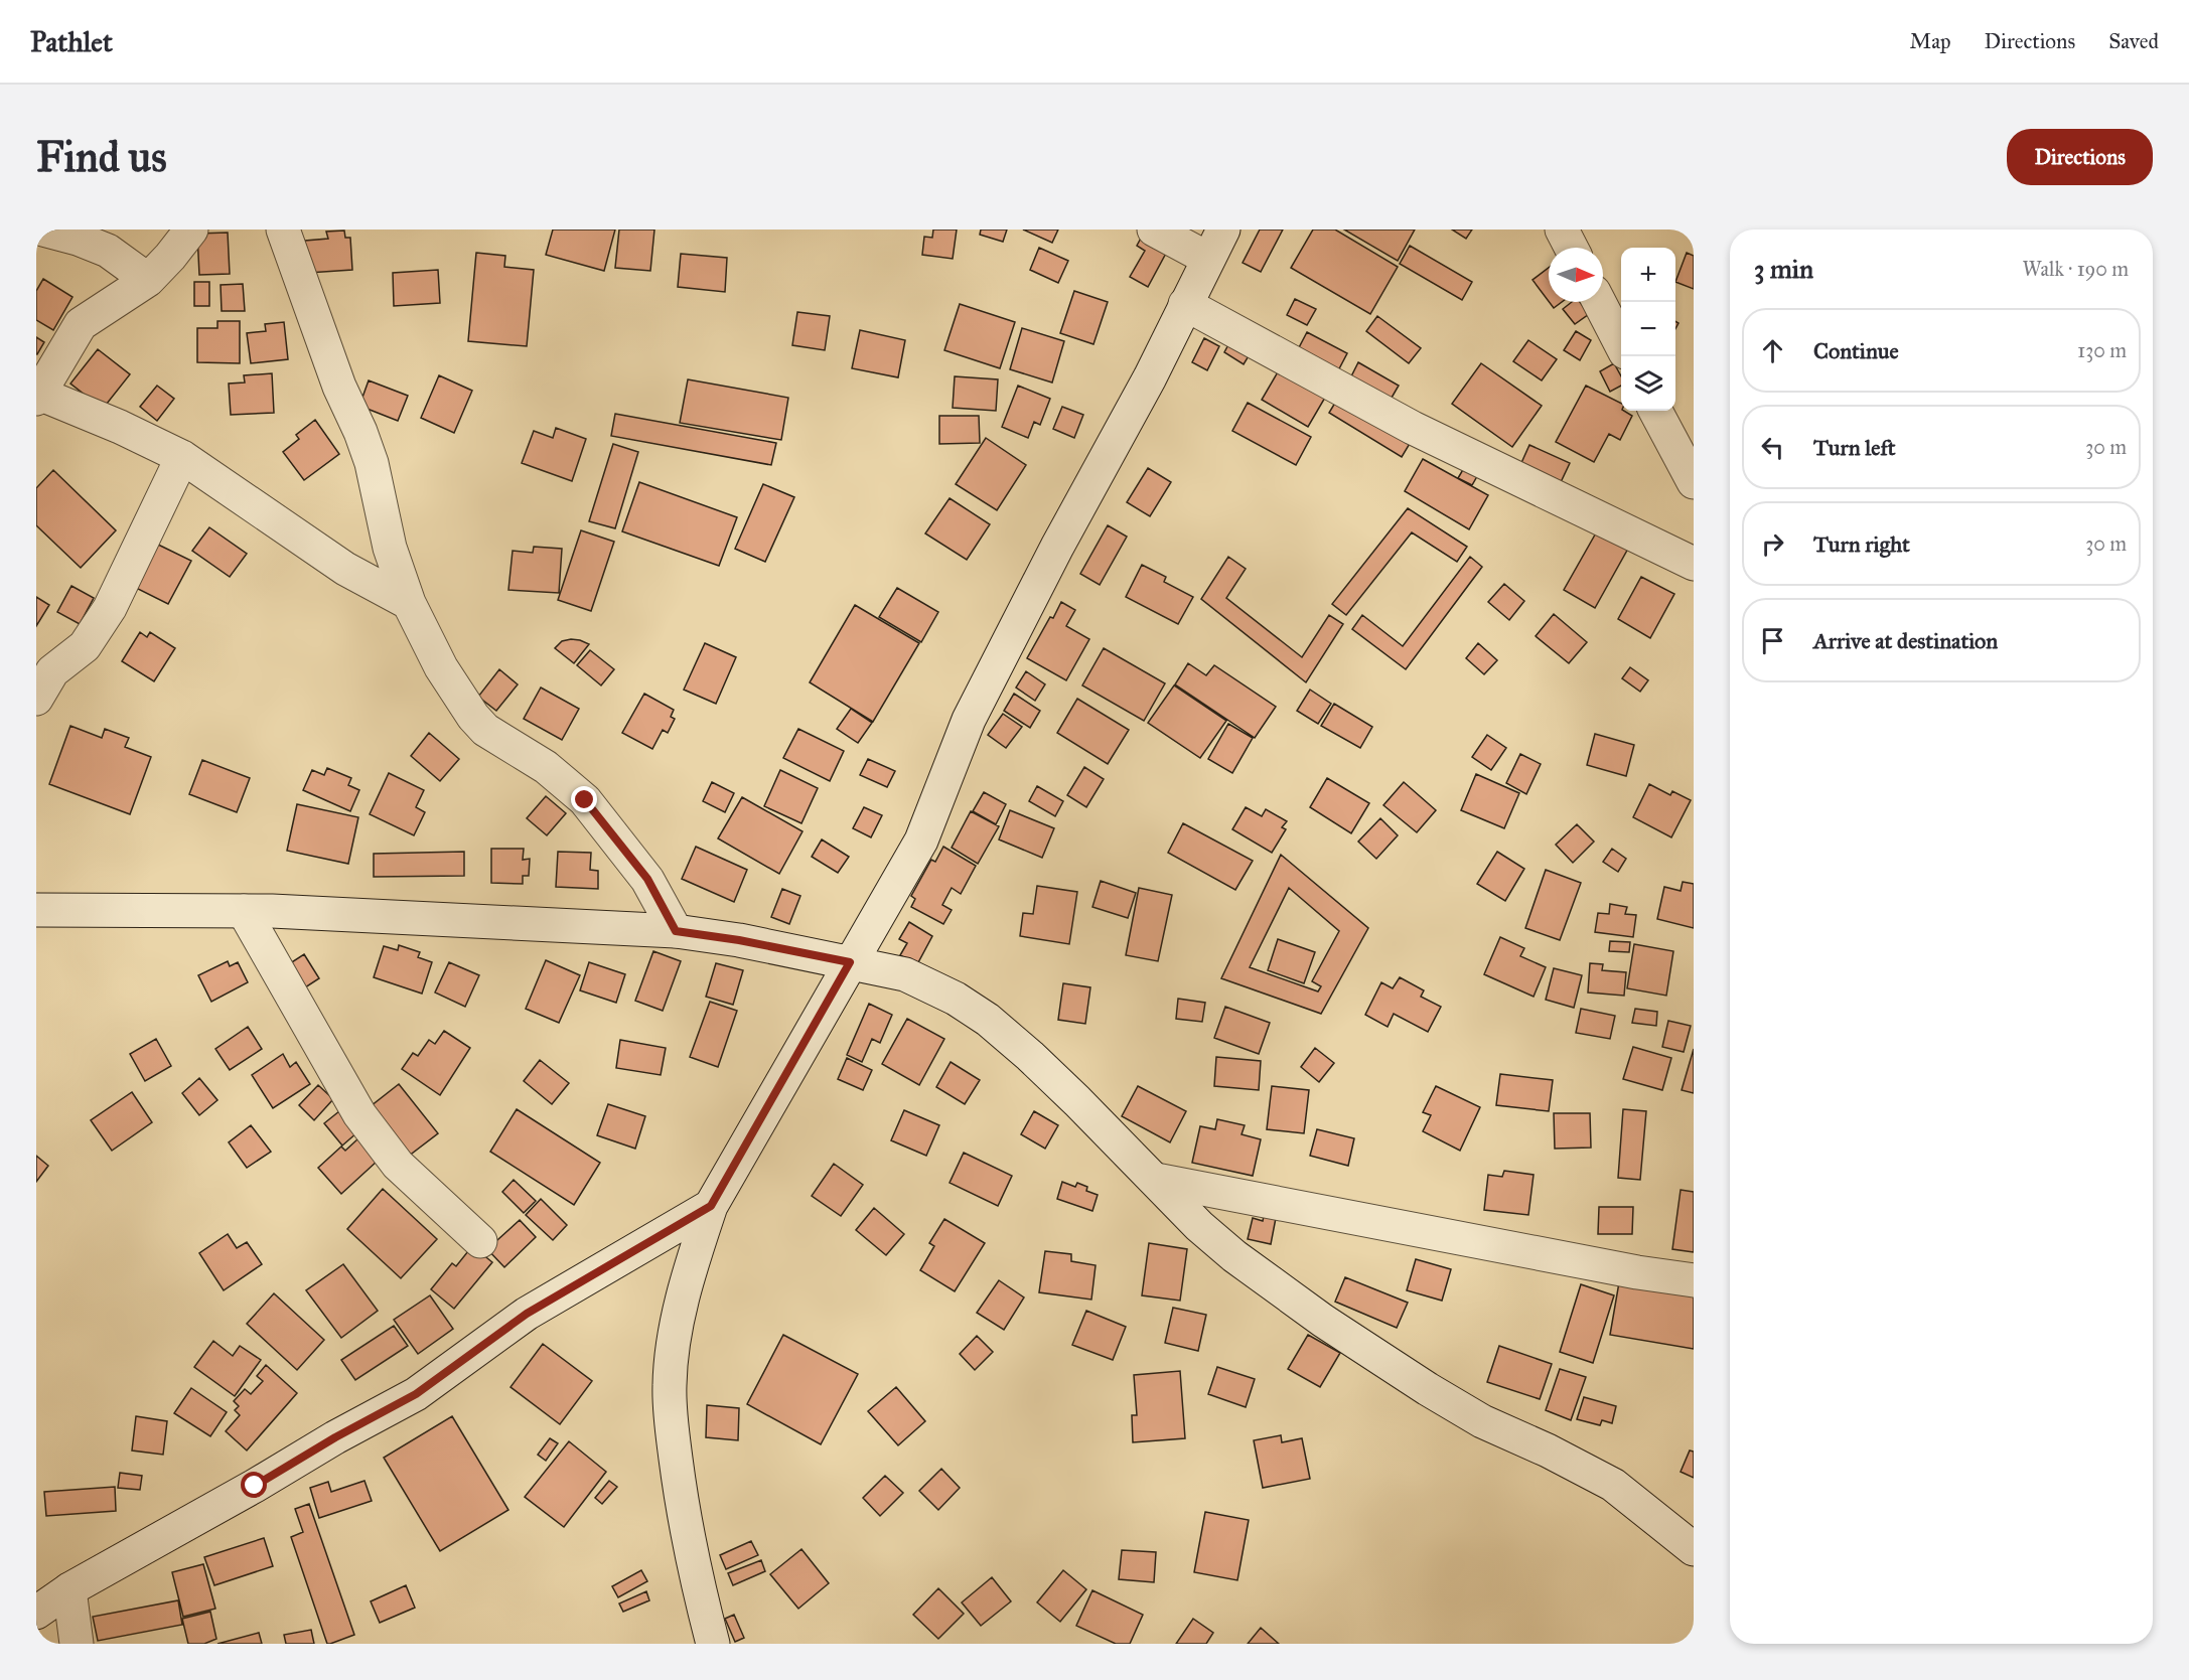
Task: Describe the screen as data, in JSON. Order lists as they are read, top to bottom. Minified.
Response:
{"north":"right","page":{"header":"Pathlet","nav":["Map","Directions","Saved"],"buttons":"Directions","title":"Find us","heading":["3 min","Walk · 190 m"],"map_buttons":["+","−"],"list":[["Continue","130 m"],["Turn left","30 m"],["Turn right","30 m"],"Arrive at destination"]}}
